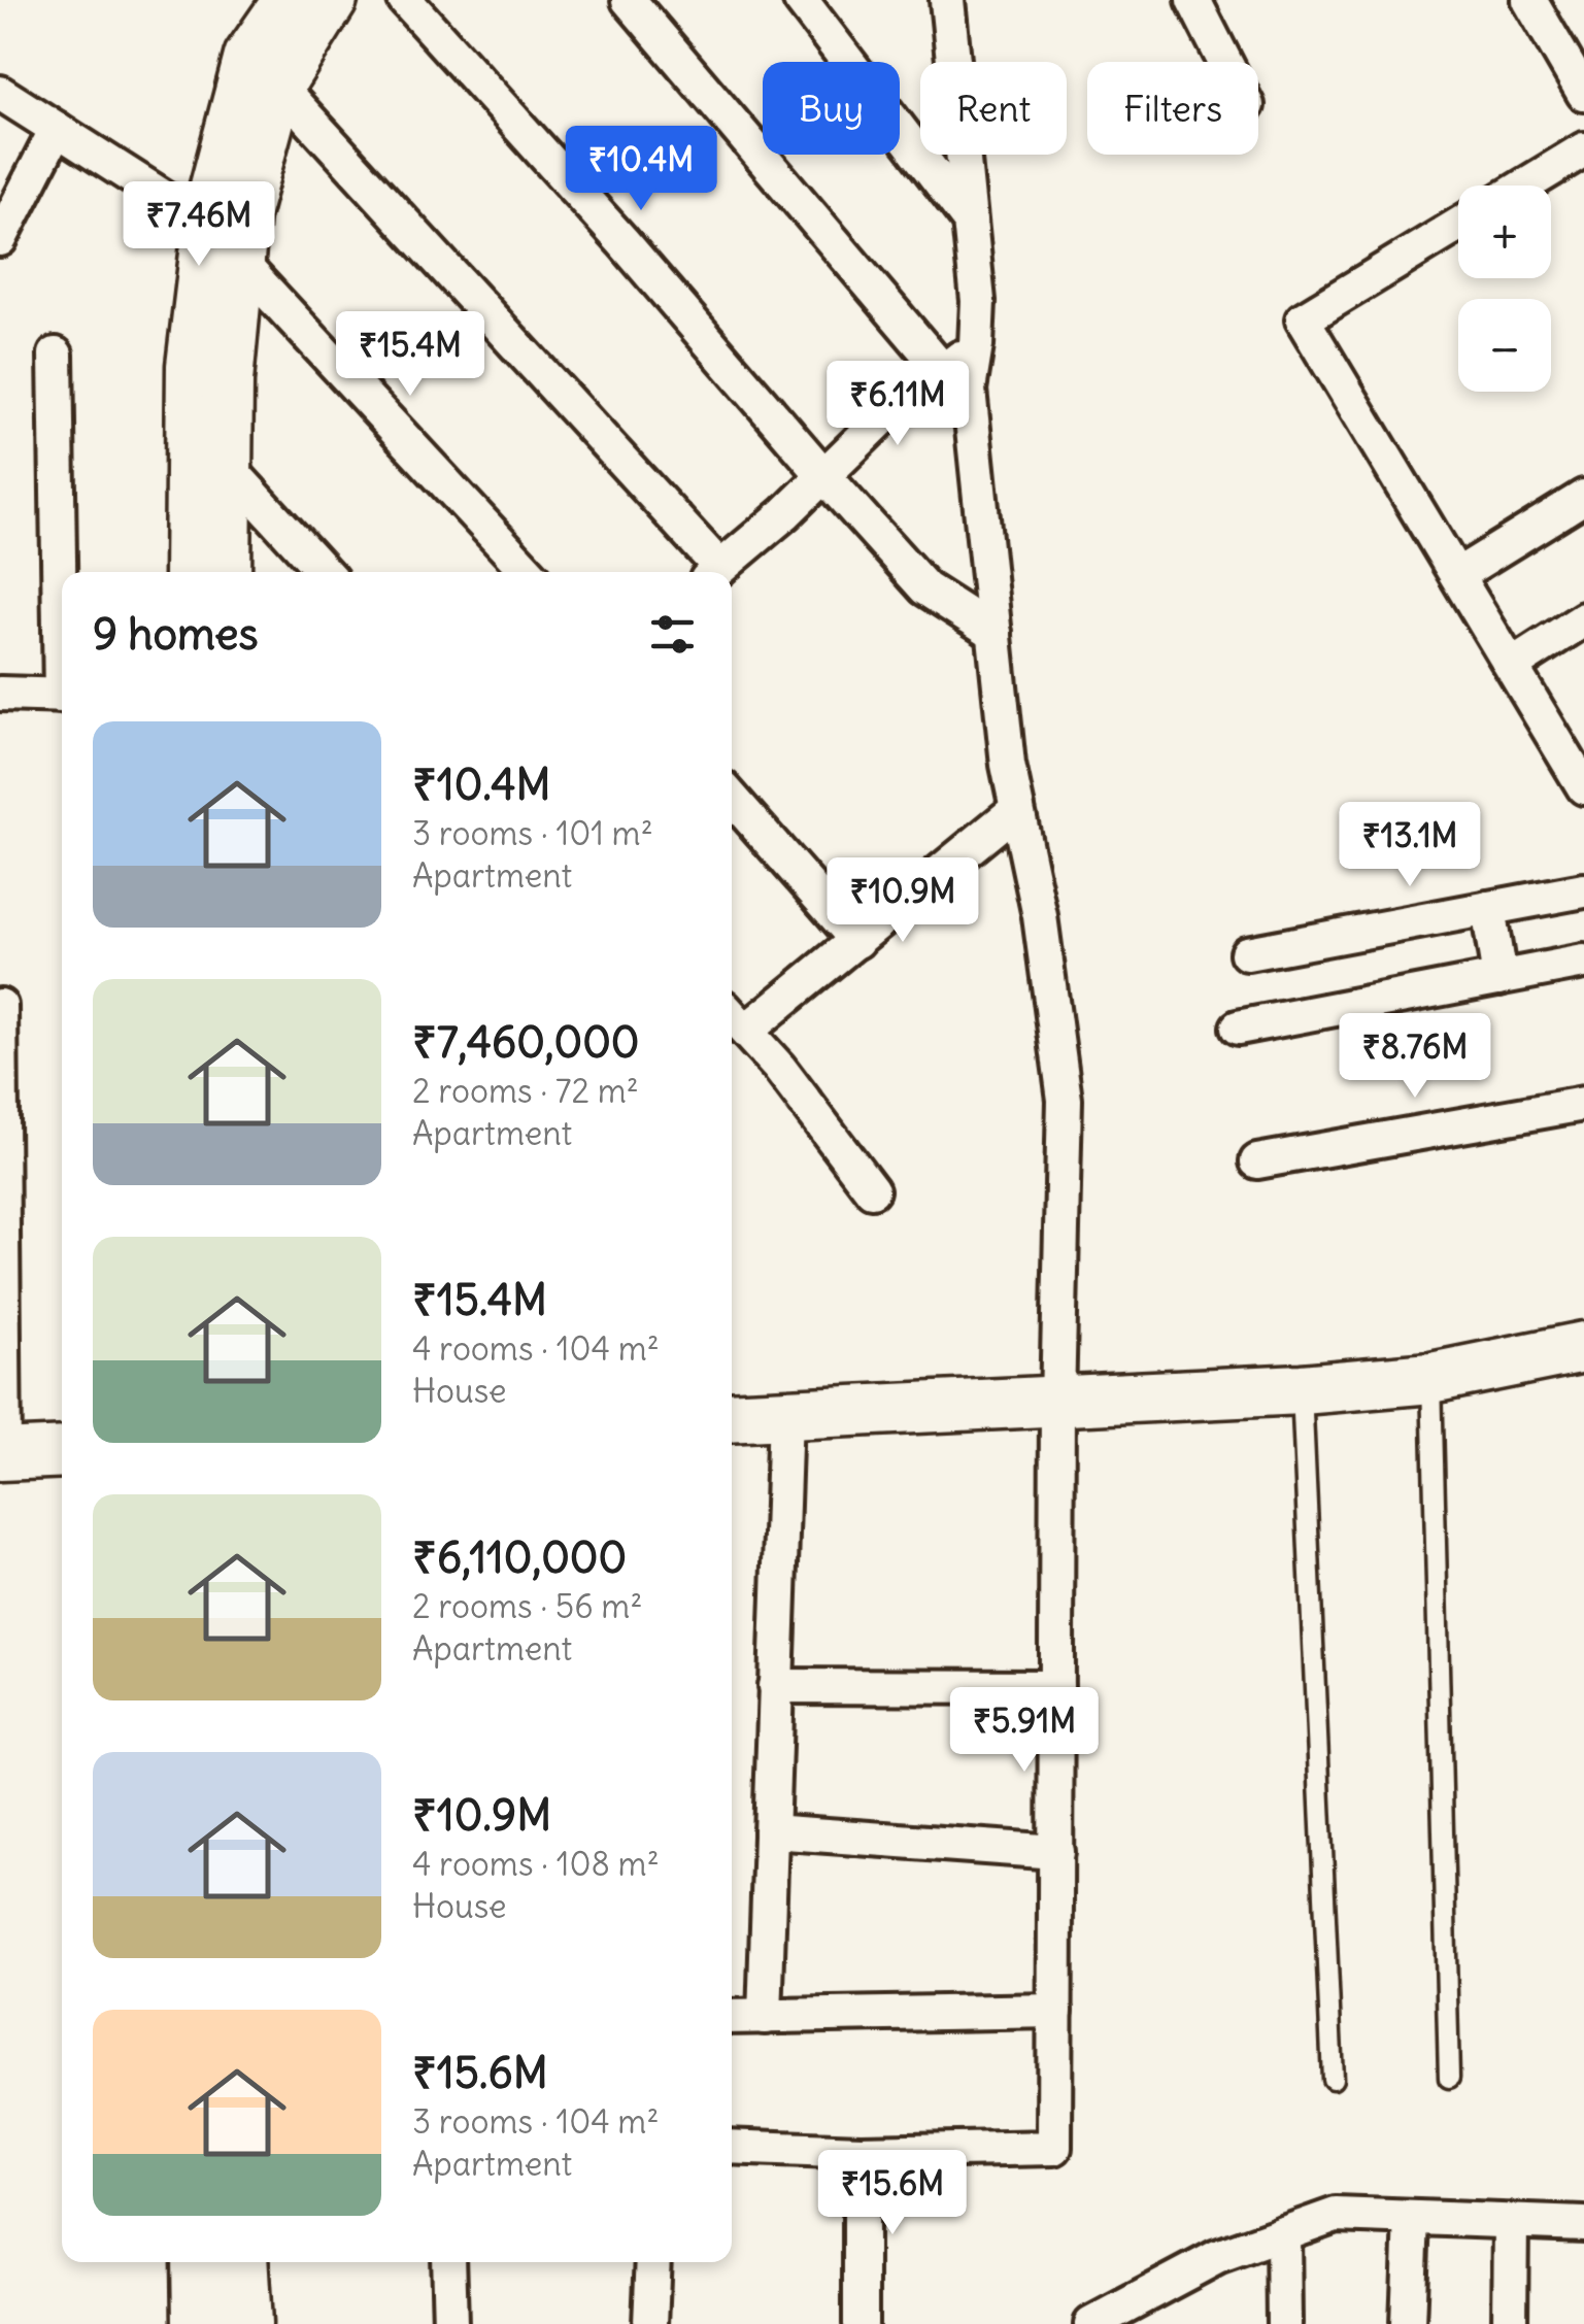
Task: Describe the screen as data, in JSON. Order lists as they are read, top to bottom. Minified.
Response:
{"page":{"chip":["Buy","Rent","Filters"],"price":["₹10.4M","₹7.46M","₹15.4M","₹6.11M","₹13.1M","₹10.9M","₹8.76M","₹5.91M","₹15.6M"],"map_buttons":["+","−"],"heading":"9 homes","list":[{"name":"₹10.4M","note":"3 rooms · 101 m² · Apartment"},{"name":"₹7,460,000","note":"2 rooms · 72 m² · Apartment"},{"name":"₹15.4M","note":"4 rooms · 104 m² · House"},{"name":"₹6,110,000","note":"2 rooms · 56 m² · Apartment"},{"name":"₹10.9M","note":"4 rooms · 108 m² · House"},{"name":"₹15.6M","note":"3 rooms · 104 m² · Apartment"}]}}
